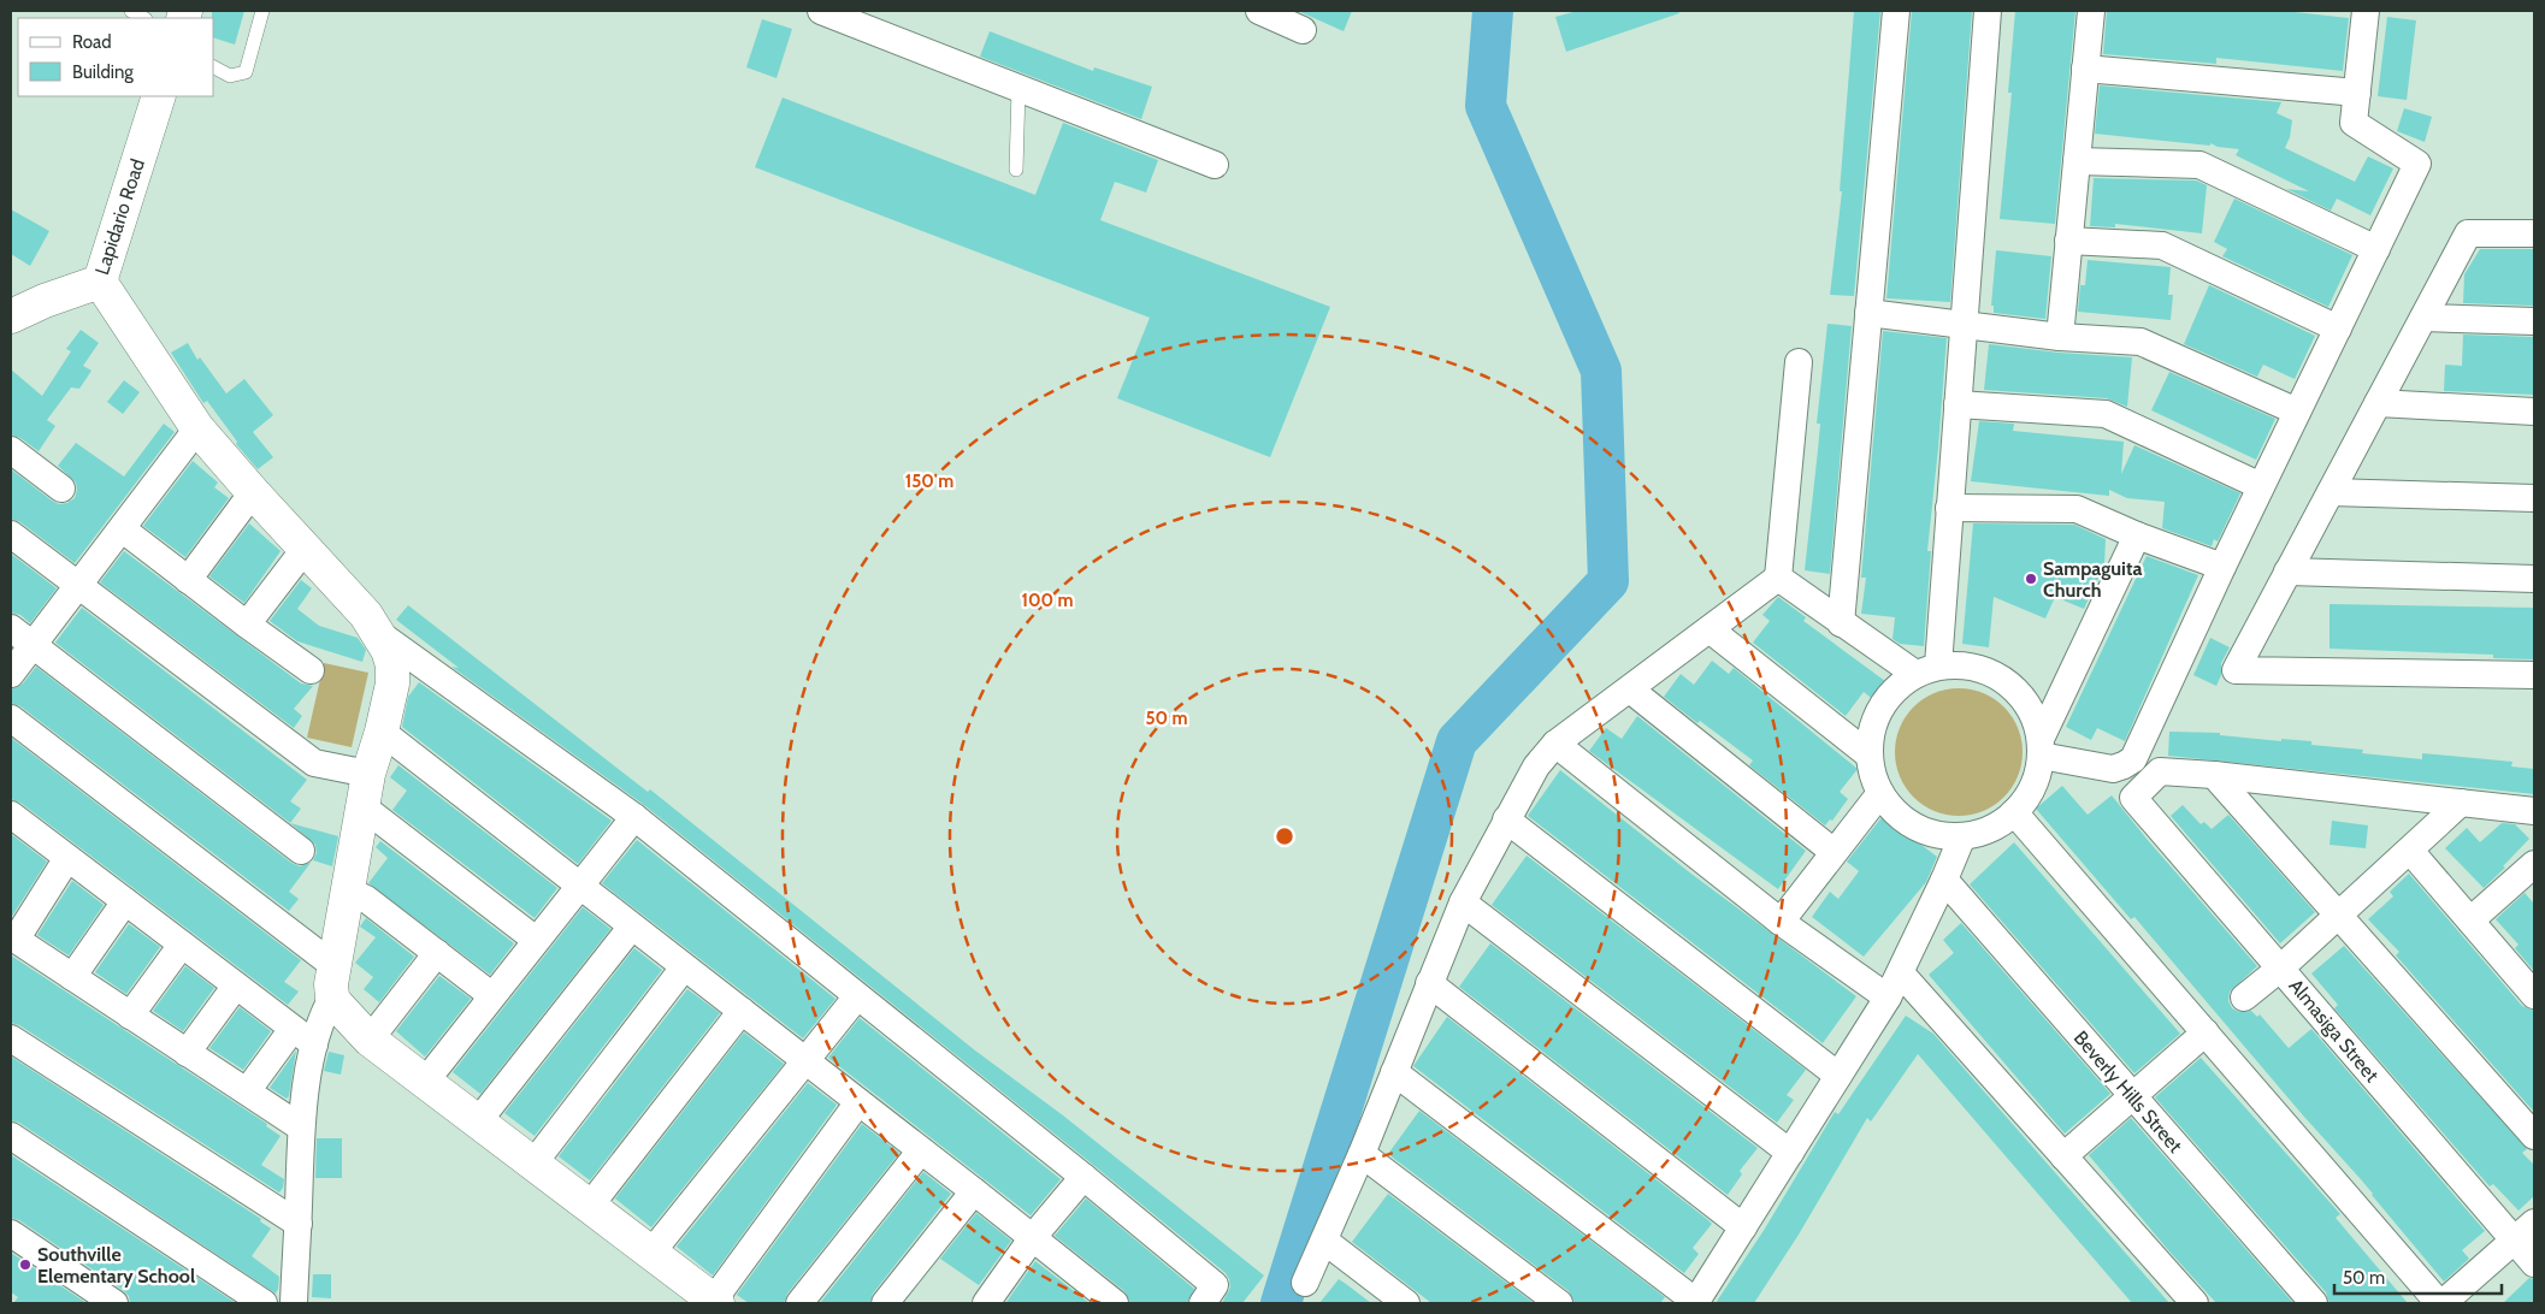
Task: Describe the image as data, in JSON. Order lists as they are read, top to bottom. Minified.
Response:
{"streets":{"street":["Lapidario Road","Almasiga Street","Beverly Hills Street"]},"places":["Sampaguita Church","Southville Elementary School"],"legend":["Road","Building"],"scale_bar":"50 m","rings":["150 m","100 m","50 m"]}
